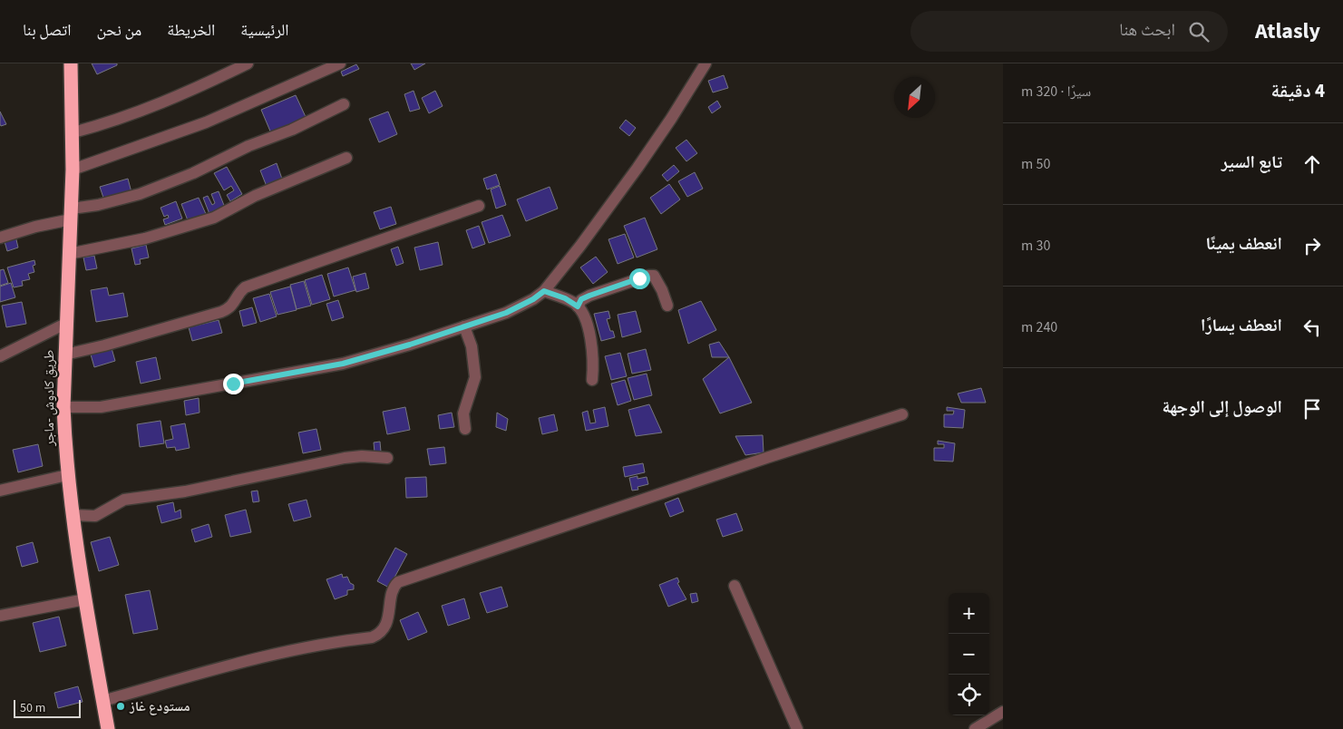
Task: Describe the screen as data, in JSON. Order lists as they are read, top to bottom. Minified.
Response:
{"streets":{"highway":["طريق كادوش -ماجر"]},"places":["مستودع غاز"],"scale_bar":"50 m","north":"bottom left","page":{"header":"Atlasly","search":"ابحث هنا","nav":["الرئيسية","الخريطة","من نحن","اتصل بنا"],"heading":["4 دقيقة","سيرًا · 320 m"],"list":[["تابع السير","50 m"],["انعطف يمينًا","30 m"],["انعطف يسارًا","240 m"],"الوصول إلى الوجهة"],"map_buttons":["+","−"],"scale":"50 m"}}
